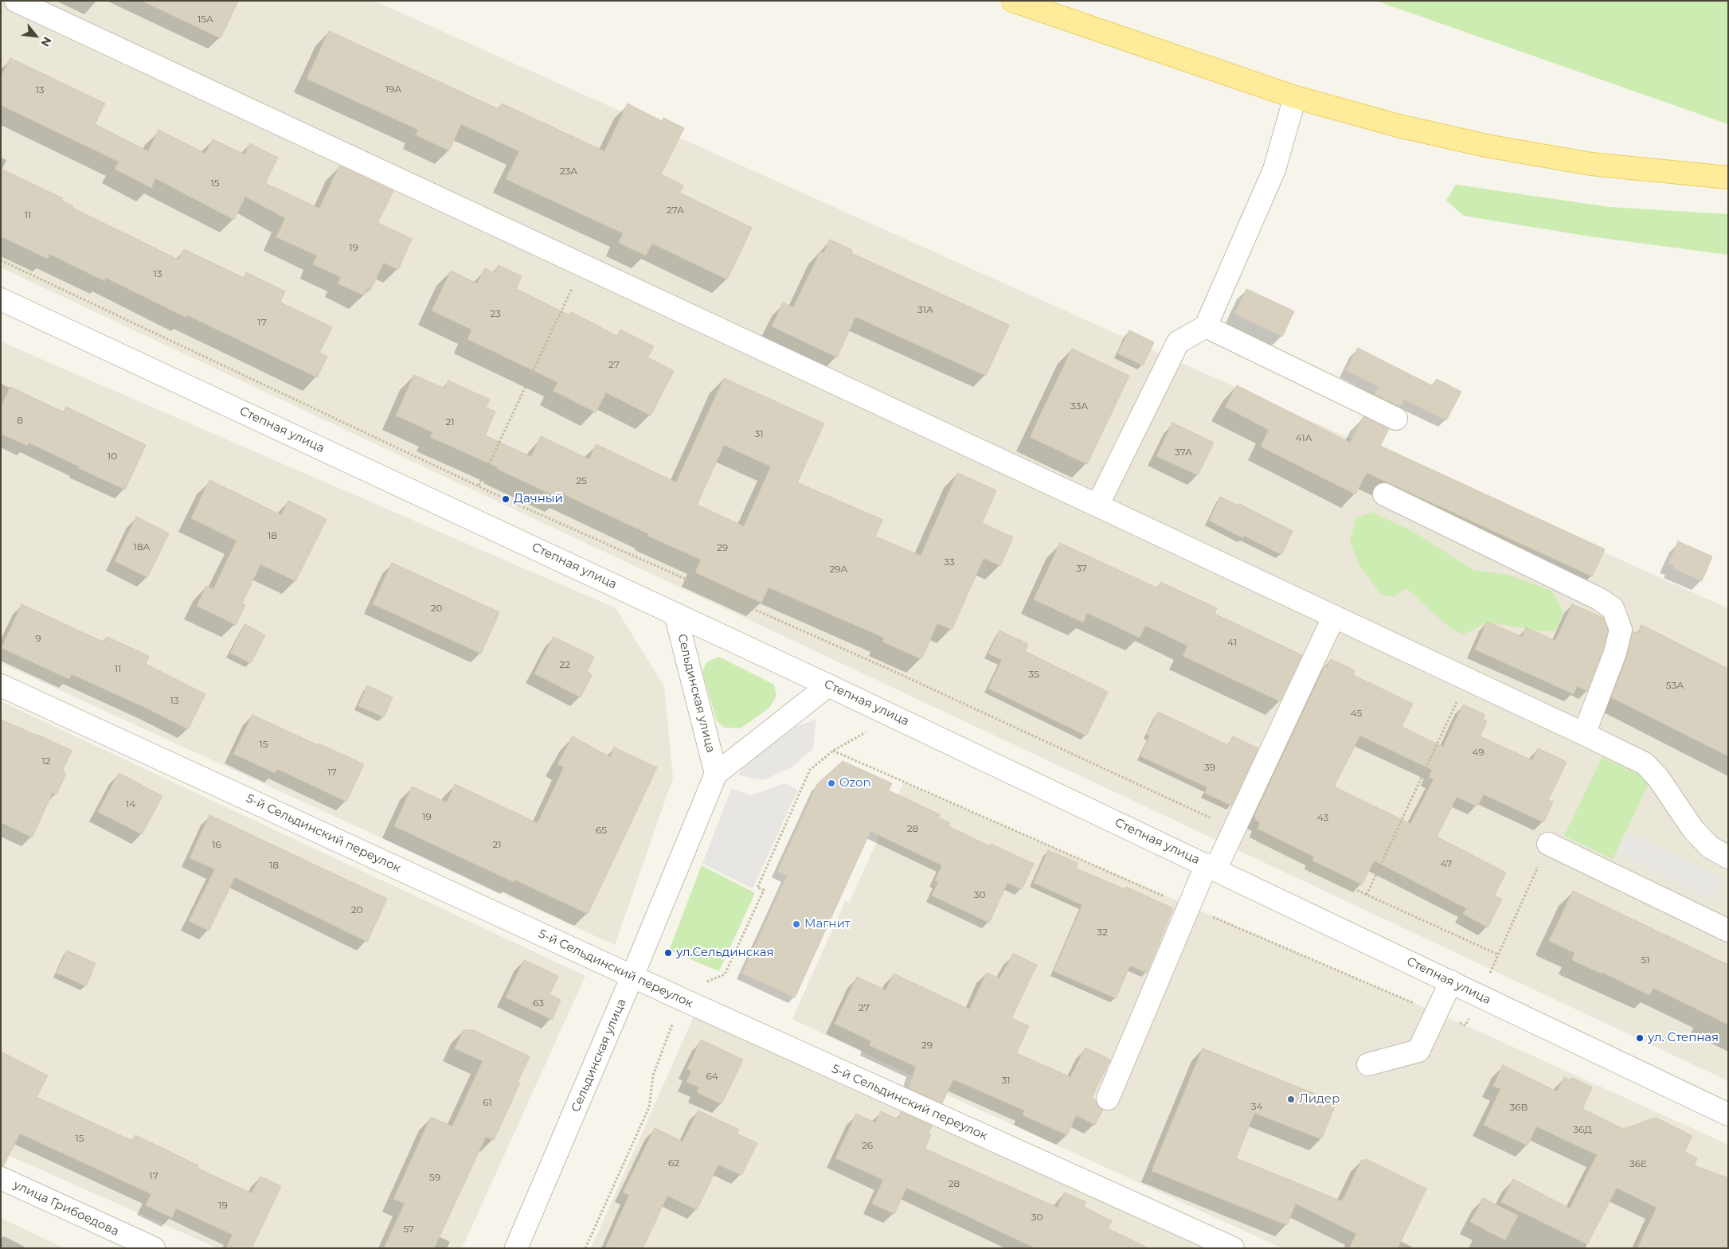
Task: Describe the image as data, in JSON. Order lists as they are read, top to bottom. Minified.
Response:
{"streets":{"street":["Степная улица","Сельдинская улица","5-й Сельдинский переулок","улица Грибоедова"]},"crossings":[["Степная улица","Сельдинская улица"],["Сельдинская улица","5-й Сельдинский переулок"]],"places":["Дачный","Ozon","Магнит","ул.Сельдинская","ул. Степная","Лидер"],"house_numbers":["15А","19А","13","23А","15","27А","11","19","13","31А","23","17","27","33А","8","21","31","41А","37А","10","25","18","18А","29","33","37","29А","20","9","41","22","11","35","53А","13","45","15","49","12","39","17","14","19","43","28","65","16","21","47","18","30","20","32","51","63","27","29","64","31","61","34","36В","36Д","15","26","62","36Е","17","59","28","19","30","57"],"north":"bottom right"}
